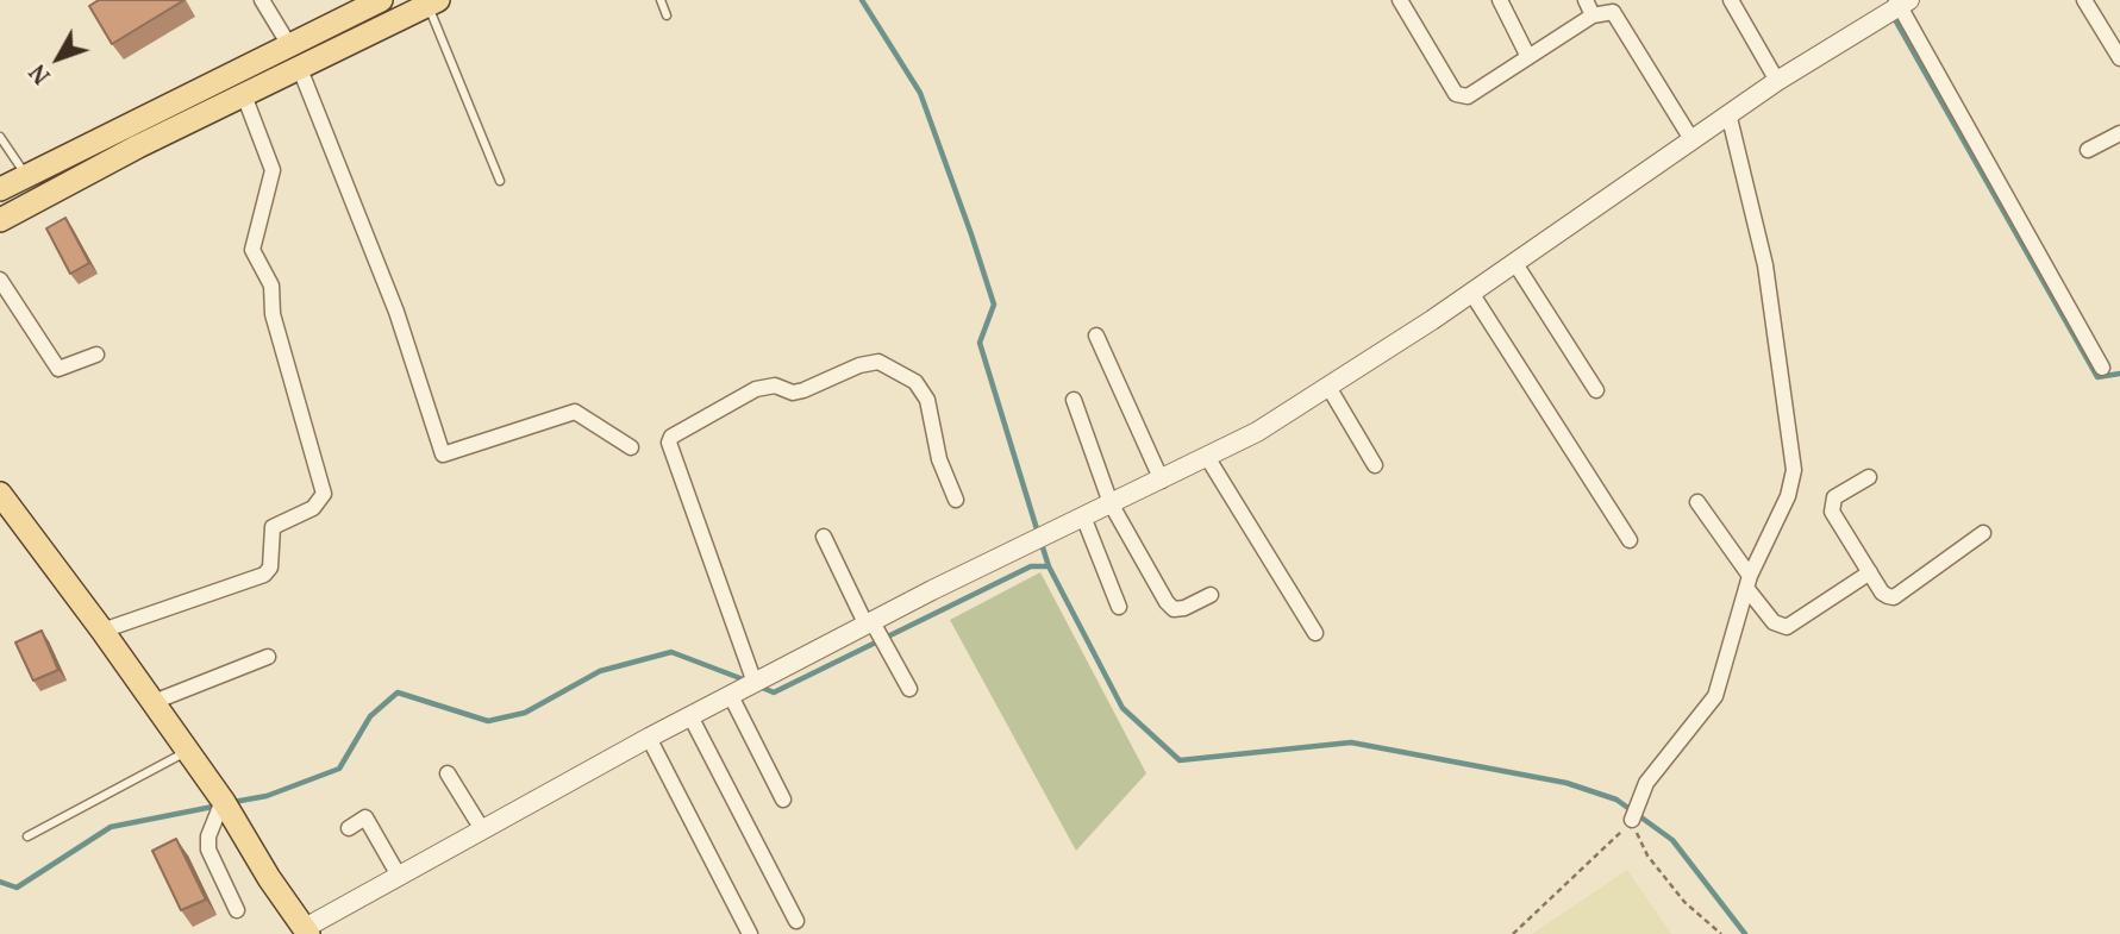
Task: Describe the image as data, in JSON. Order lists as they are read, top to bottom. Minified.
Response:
{"north":"bottom left"}
